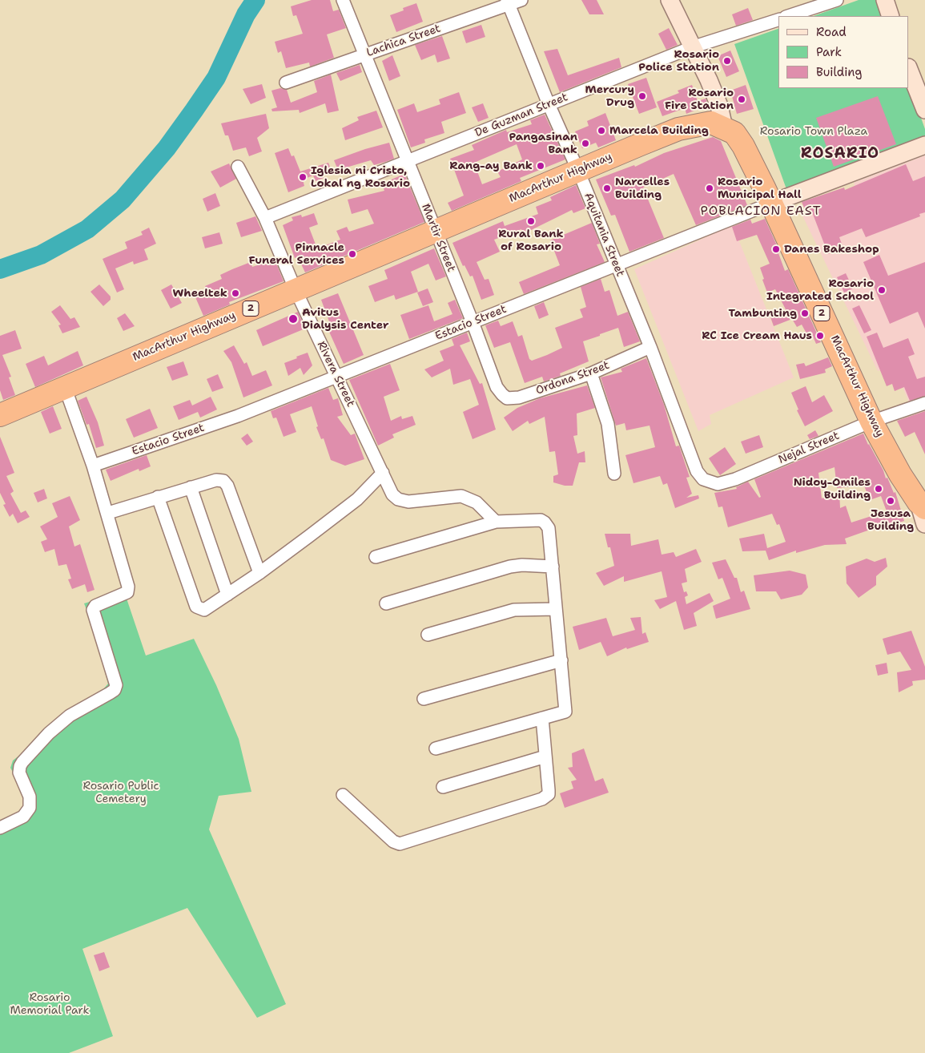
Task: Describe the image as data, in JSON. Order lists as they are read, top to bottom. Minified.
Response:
{"streets":{"highway":["MacArthur Highway","2"],"main road":["Estacio Street"],"street":["Lachica Street","De Guzman Street","Aquitania Street","Martir Street","Rivera Street","Ordona Street","Nejal Street"]},"crossings":[["Lachica Street","Aquitania Street"],["Lachica Street","Martir Street"],["De Guzman Street","Aquitania Street"],["De Guzman Street","Martir Street"],["De Guzman Street","Rivera Street"],["MacArthur Highway","Aquitania Street"],["MacArthur Highway","Martir Street"],["MacArthur Highway","Estacio Street"],["MacArthur Highway","Rivera Street"],["MacArthur Highway","Nejal Street"],["Aquitania Street","Estacio Street"],["Aquitania Street","Ordona Street"],["Aquitania Street","Nejal Street"],["Martir Street","Estacio Street"],["Martir Street","Ordona Street"],["Estacio Street","Rivera Street"]],"districts":["ROSARIO","POBLACION EAST"],"parks":["Rosario Town Plaza","Rosario Public Cemetery","Rosario Memorial Park"],"places":["Rosario Police Station","Mercury Drug","Rosario Fire Station","Marcela Building","Pangasinan Bank","Rang-ay Bank","Iglesia ni Cristo, Lokal ng Rosario","Narcelles Building","Rosario Municipal Hall","Rural Bank of Rosario","Danes Bakeshop","Pinnacle Funeral Services","Rosario Integrated School","Wheeltek","Tambunting","Avitus Dialysis Center","RC Ice Cream Haus","Nidoy-Omiles Building","Jesusa Building"],"legend":["Road","Park","Building"]}
